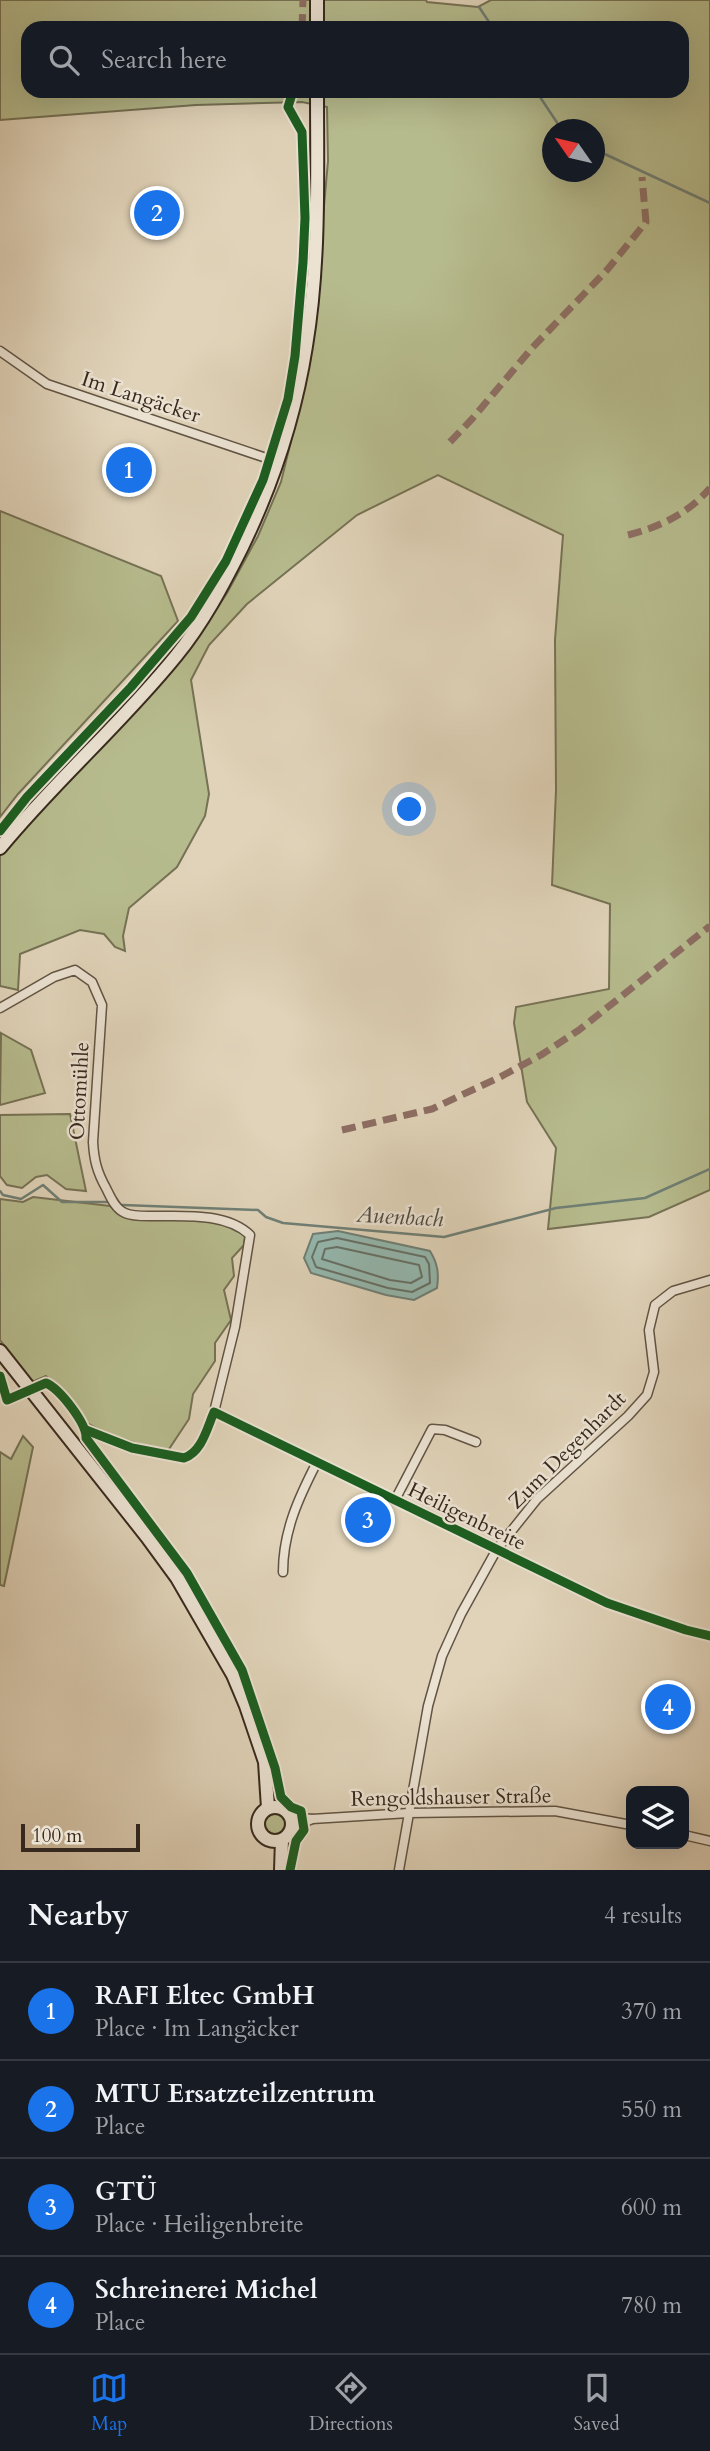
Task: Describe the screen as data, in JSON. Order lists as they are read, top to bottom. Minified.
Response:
{"streets":{"street":["Im Langäcker","Ottomühle","Zum Degenhardt","Heiligenbreite","Rengoldshauser Straße"]},"crossings":[["Ottomühle","Heiligenbreite"],["Zum Degenhardt","Heiligenbreite"],["Zum Degenhardt","Rengoldshauser Straße"]],"water":["Auenbach"],"scale_bar":"100 m","north":"top left","page":{"search":"Search here","pins":["2","1","3","4"],"scale":"100 m","heading":["Nearby","4 results"],"list":[{"mark":"1","name":"RAFI Eltec GmbH","note":"Place · Im Langäcker","value":"370 m"},{"mark":"2","name":"MTU Ersatzteilzentrum","note":"Place","value":"550 m"},{"mark":"3","name":"GTÜ","note":"Place · Heiligenbreite","value":"600 m"},{"mark":"4","name":"Schreinerei Michel","note":"Place","value":"780 m"}],"nav":["Map","Directions","Saved"]}}
